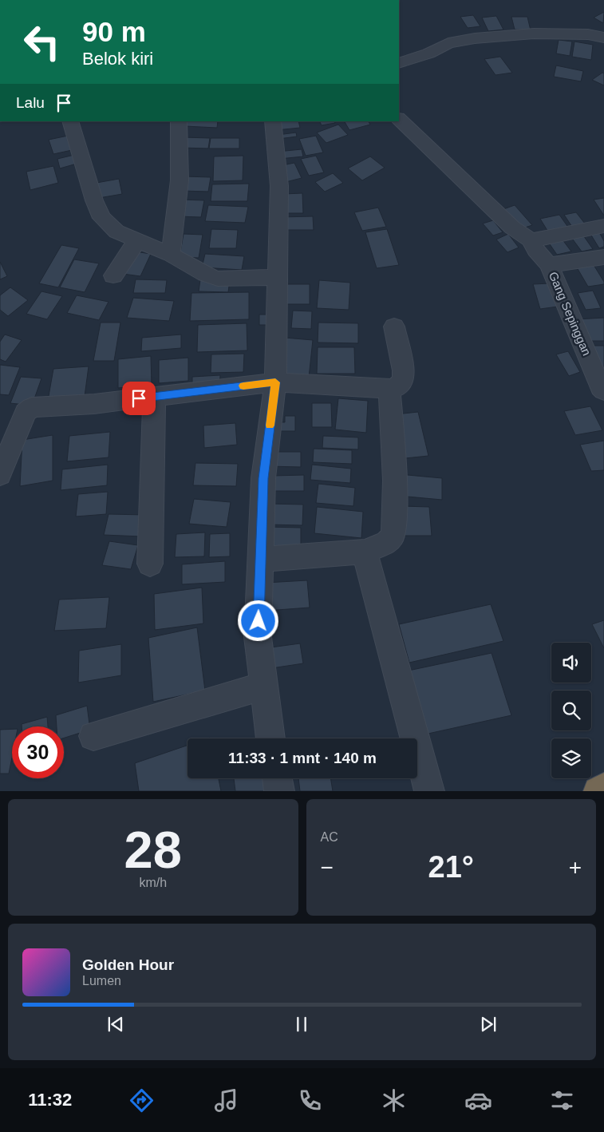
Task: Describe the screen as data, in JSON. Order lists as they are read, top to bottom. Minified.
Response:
{"streets":{"street":["Gang Sepinggan"]},"page":{"turn":["90 m","Belok kiri"],"then":"Lalu","limit":"30","trip":"11:33 · 1 mnt · 140 m","tile":[["28","km/h"],"AC"],"heat":["−","21°","+"],"song":["Golden Hour","Lumen"],"tabs":"11:32"}}
